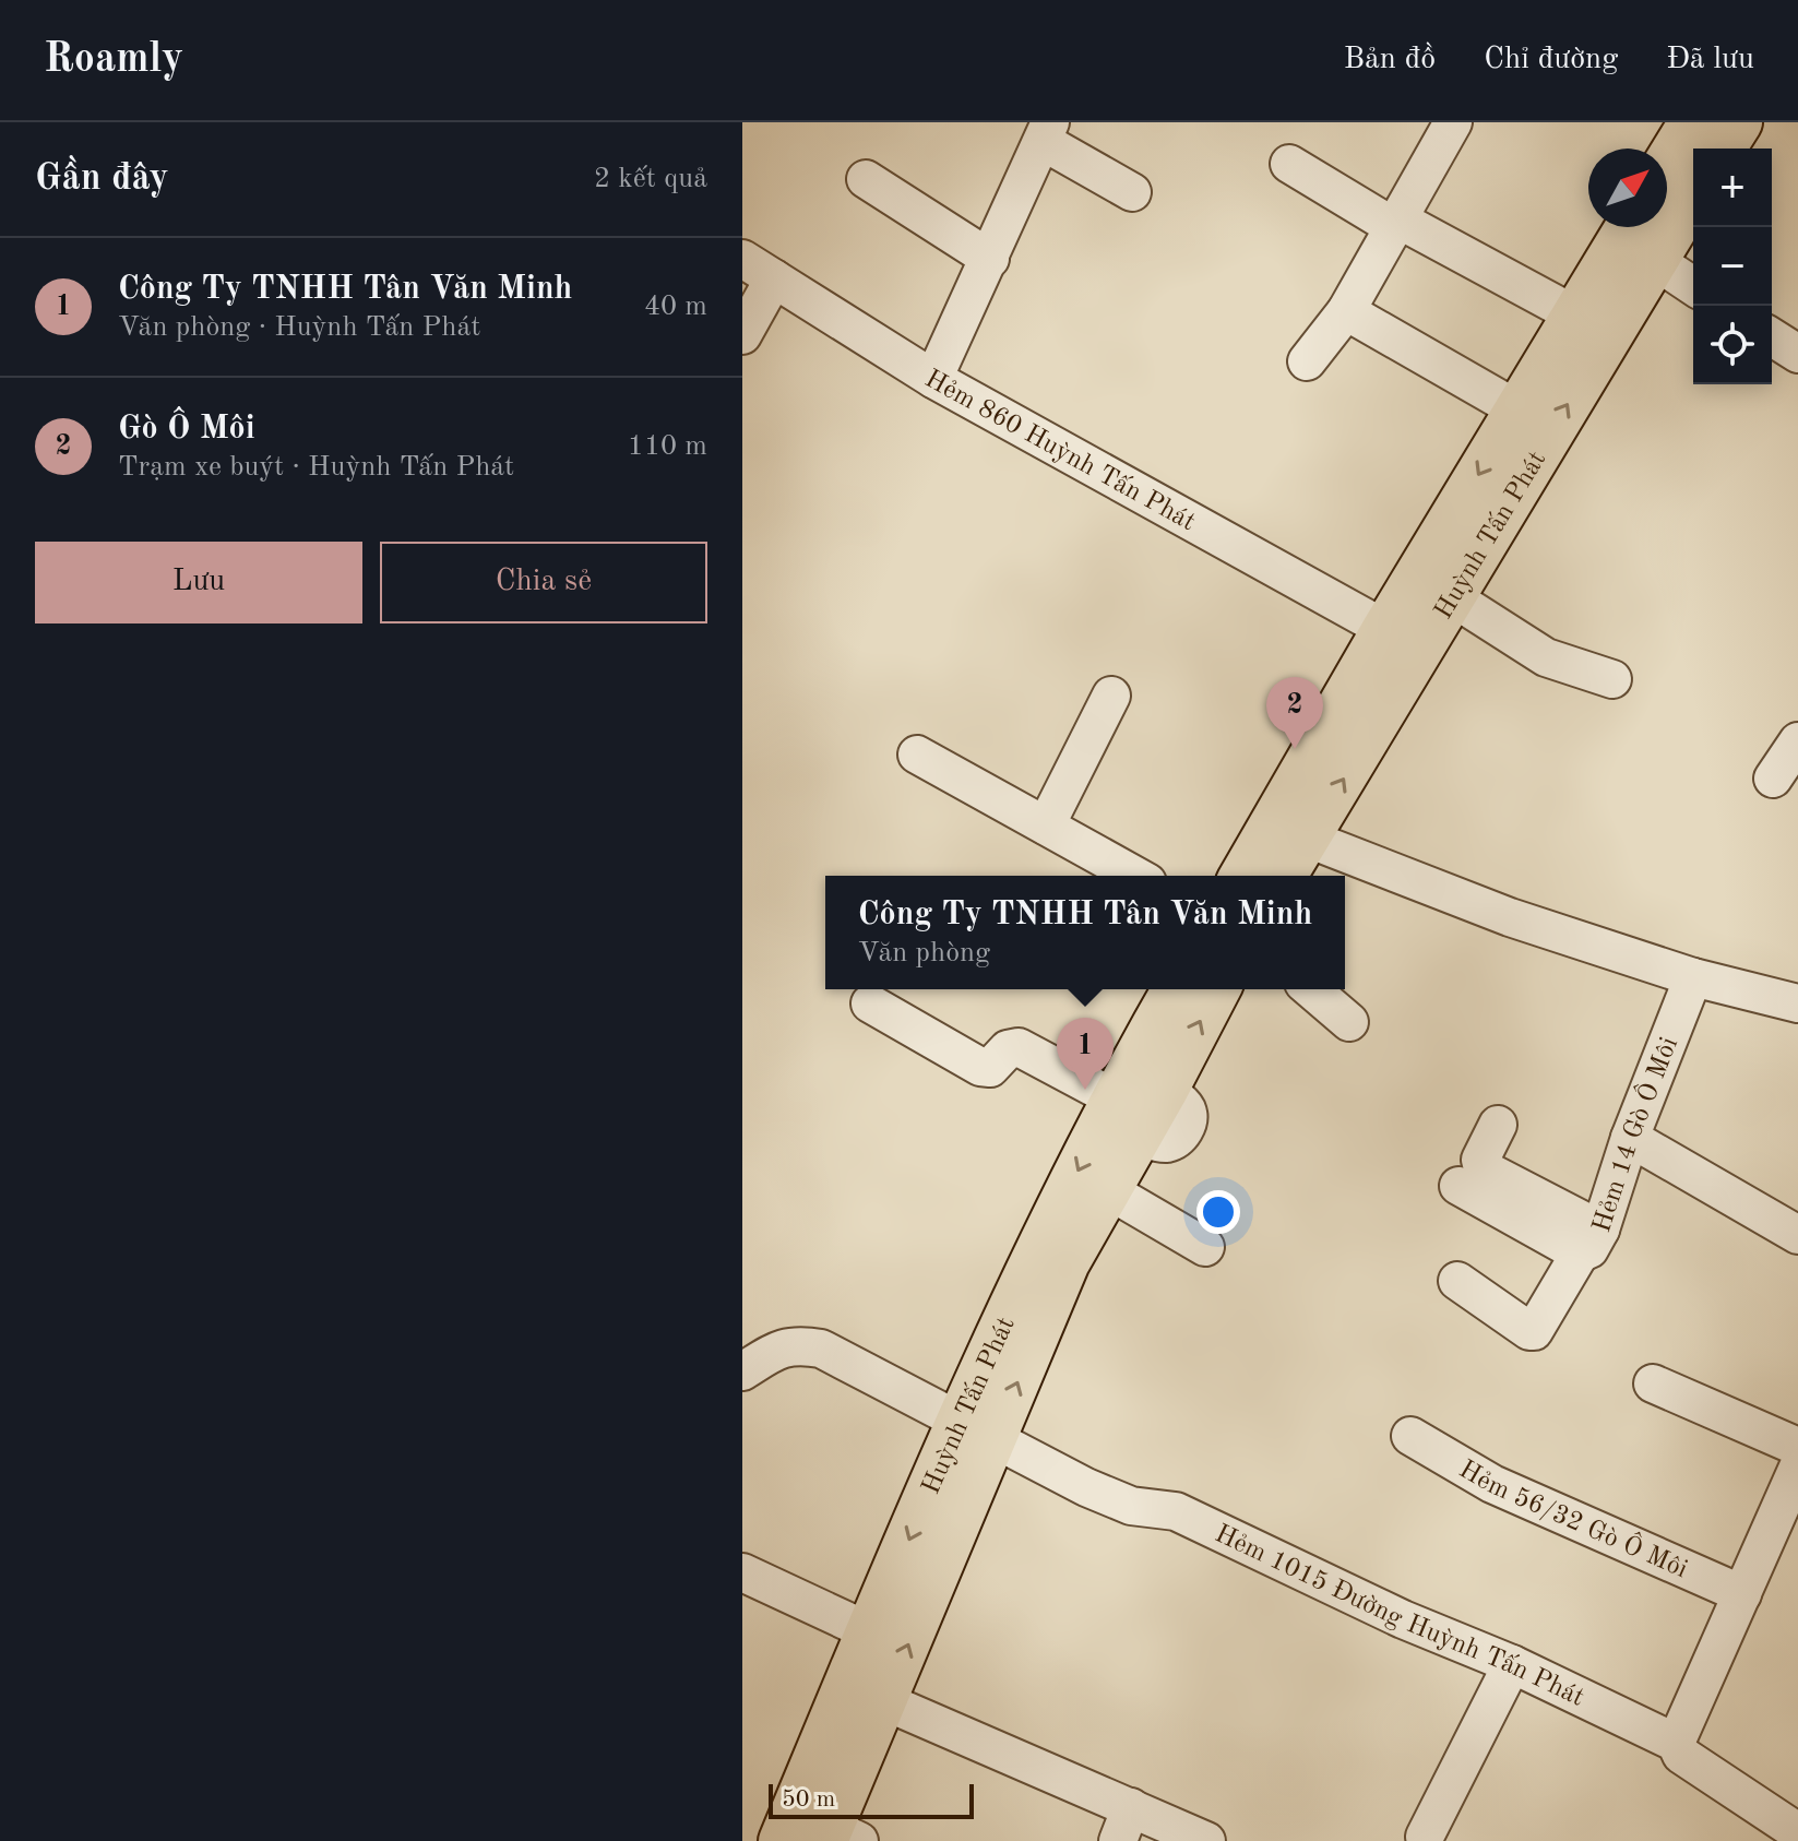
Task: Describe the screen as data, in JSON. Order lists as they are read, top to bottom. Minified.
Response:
{"streets":{"main road":["Huỳnh Tấn Phát"],"street":["Hẻm 860 Huỳnh Tấn Phát","Hẻm 14 Gò Ô Môi","Hẻm 56/32 Gò Ô Môi","Hẻm 1015 Đường Huỳnh Tấn Phát"]},"crossings":[["Hẻm 860 Huỳnh Tấn Phát","Huỳnh Tấn Phát"],["Huỳnh Tấn Phát","Hẻm 1015 Đường Huỳnh Tấn Phát"]],"scale_bar":"50 m","north":"top right","page":{"header":"Roamly","nav":["Bản đồ","Chỉ đường","Đã lưu"],"heading":["Gần đây","2 kết quả"],"map_buttons":["+","−"],"list":[{"mark":"1","name":"Công Ty TNHH Tân Văn Minh","note":"Văn phòng · Huỳnh Tấn Phát","value":"40 m"},{"mark":"2","name":"Gò Ô Môi","note":"Trạm xe buýt · Huỳnh Tấn Phát","value":"110 m"}],"buttons":["Lưu","Chia sẻ"],"pins":["2","1"],"popup":["Công Ty TNHH Tân Văn Minh","Văn phòng"],"scale":"50 m"}}
